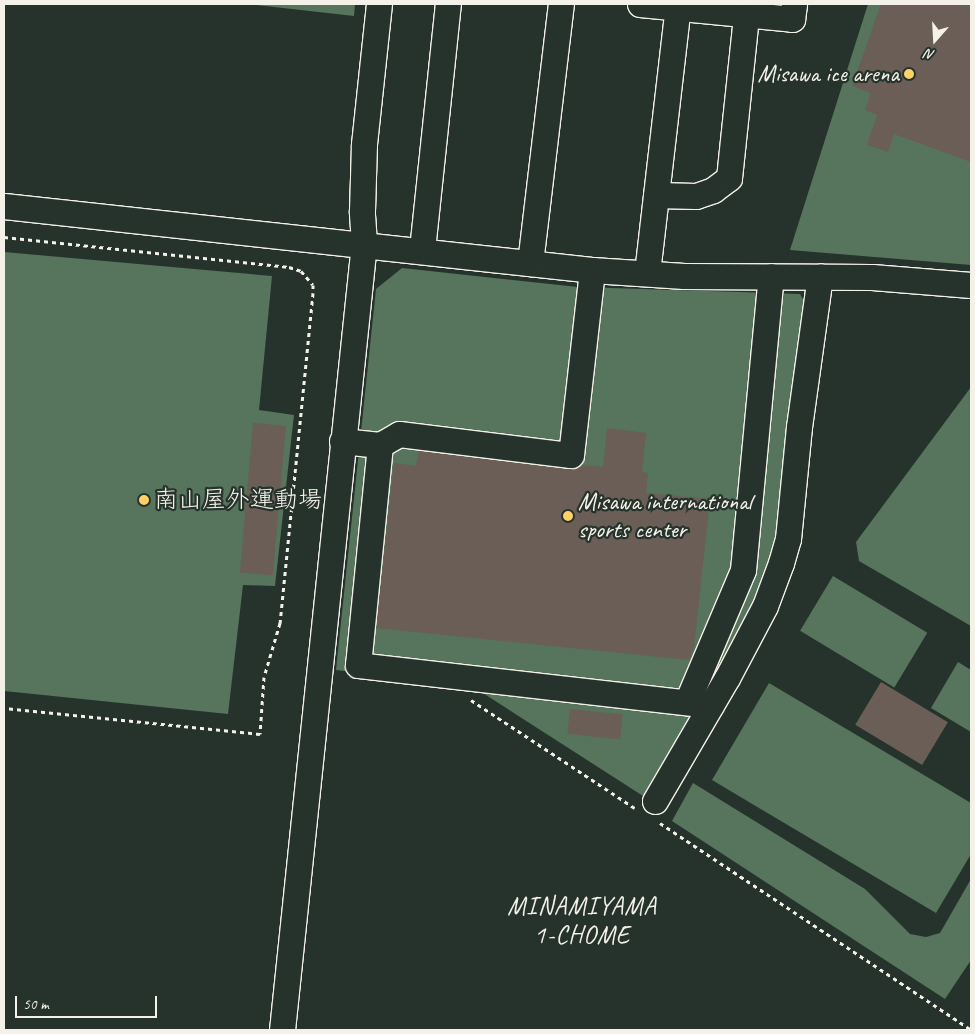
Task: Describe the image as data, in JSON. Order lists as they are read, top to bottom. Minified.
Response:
{"districts":["MINAMIYAMA 1-CHOME"],"places":["Misawa ice arena","南山屋外運動場","Misawa international sports center"],"scale_bar":"50 m","north":"bottom"}
